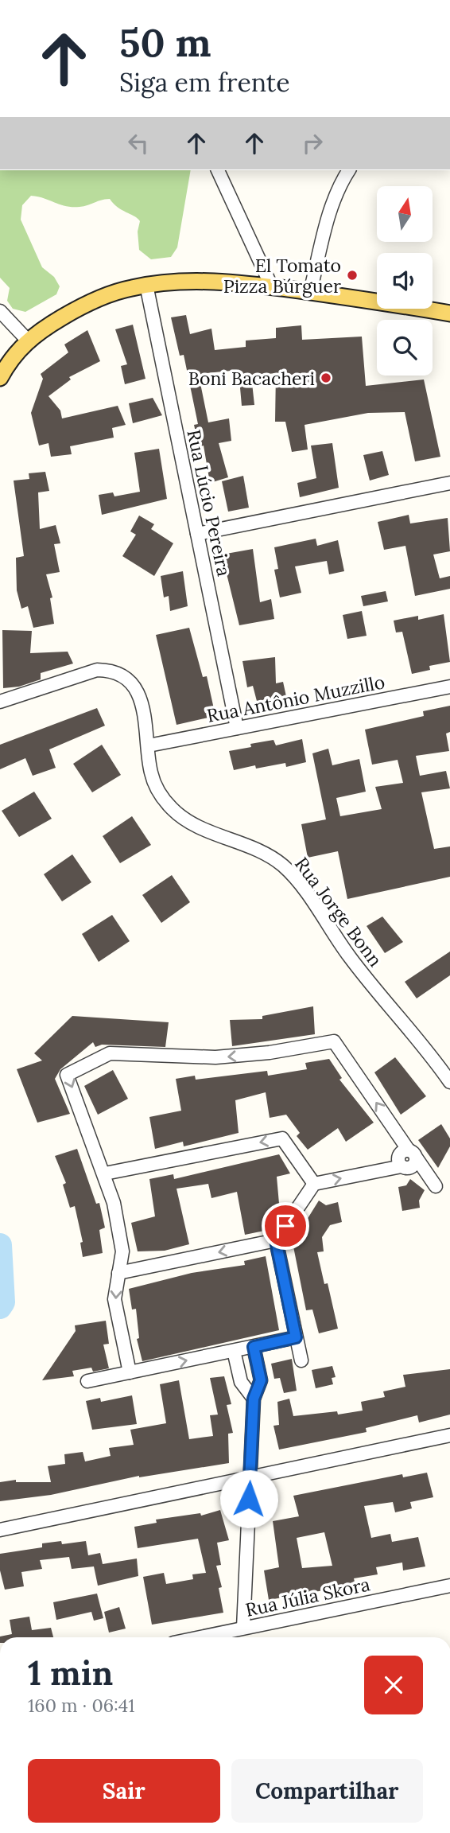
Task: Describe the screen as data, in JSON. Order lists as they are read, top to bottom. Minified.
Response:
{"streets":{"street":["Rua Lúcio Pereira","Rua Antônio Muzzillo","Rua Jorge Bonn","Rua Júlia Skora"]},"crossings":[["Rua Lúcio Pereira","Rua Antônio Muzzillo"],["Rua Antônio Muzzillo","Rua Jorge Bonn"]],"places":["El Tomato Pizza Búrguer","Boni Bacacheri"],"north":"top","page":{"turn":["50 m","Siga em frente"],"heading":["1 min","160 m · 06:41"],"buttons":["Sair","Compartilhar"]}}
